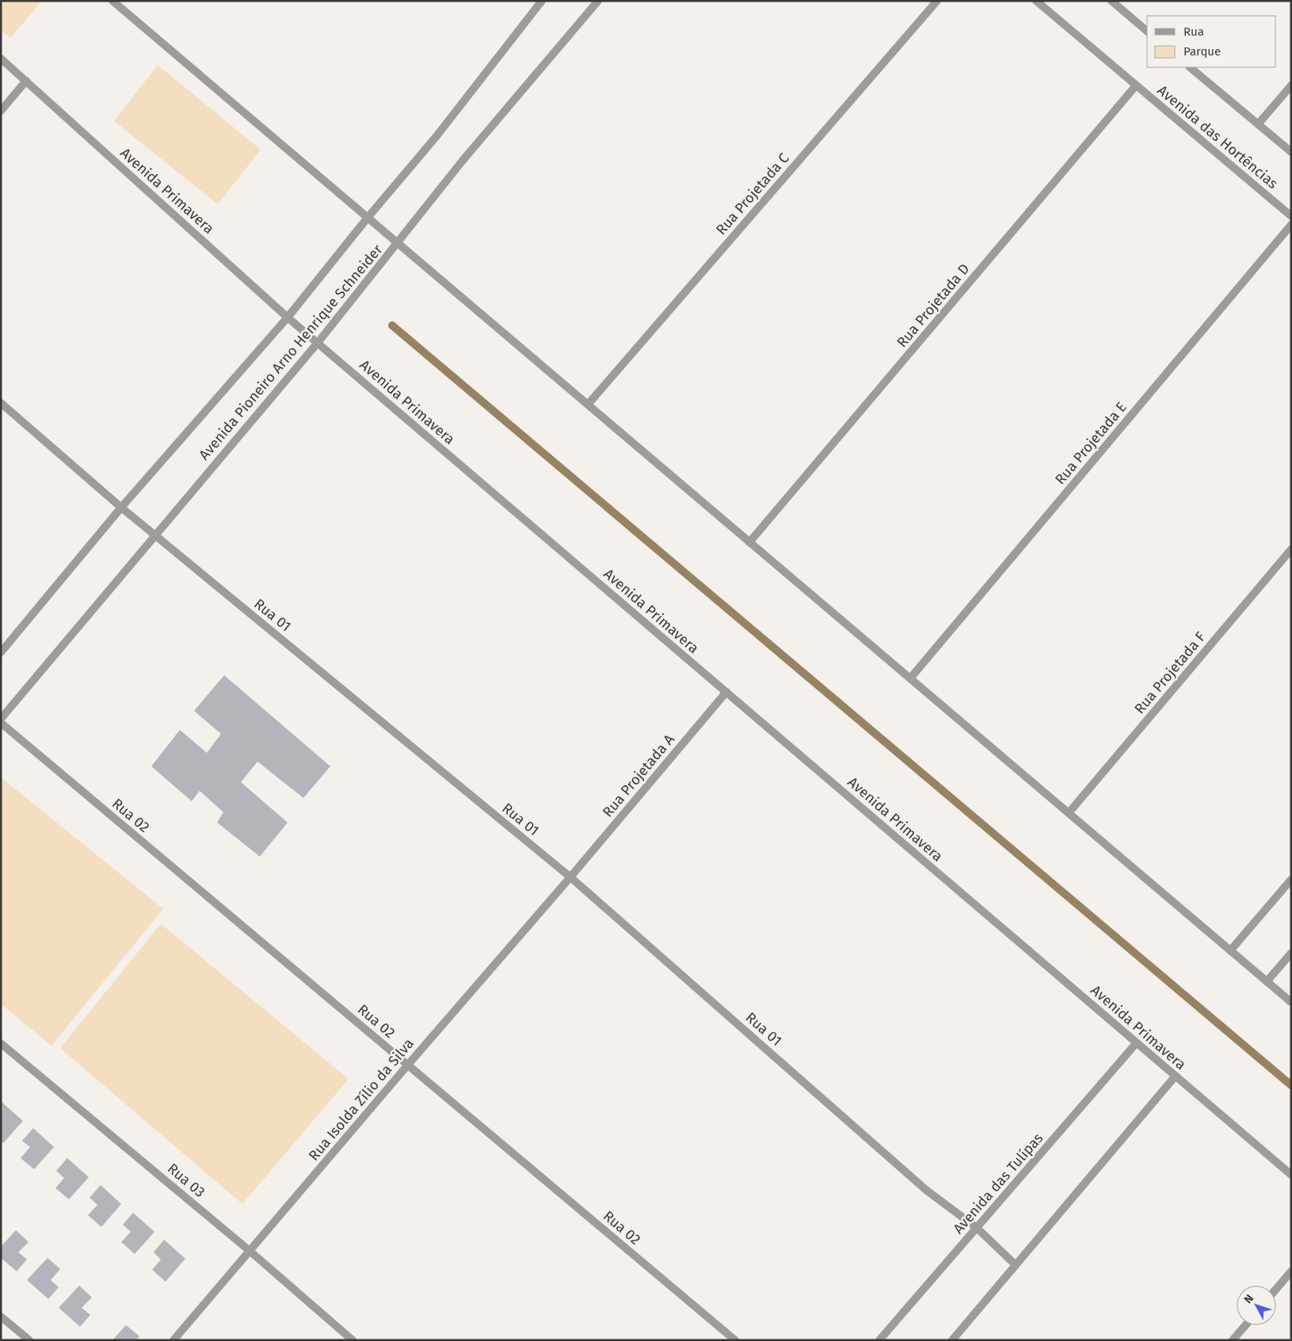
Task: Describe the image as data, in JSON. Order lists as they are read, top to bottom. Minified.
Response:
{"streets":{"street":["Avenida das Hortências","Avenida Primavera","Rua Projetada C","Rua Projetada D","Avenida Pioneiro Arno Henrique Schneider","Rua Projetada E","Rua 01","Rua Projetada F","Rua Projetada A","Rua 02","Rua Isolda Zílio da Silva","Rua 03","Avenida das Tulípas"]},"crossings":[["Avenida das Hortências","Rua Projetada D"],["Avenida Primavera","Avenida Pioneiro Arno Henrique Schneider"],["Avenida Primavera","Rua Projetada A"],["Avenida Primavera","Avenida das Tulípas"],["Avenida Pioneiro Arno Henrique Schneider","Rua 01"],["Rua 01","Rua Projetada A"],["Rua 01","Rua Isolda Zílio da Silva"],["Rua 01","Avenida das Tulípas"],["Rua Projetada A","Rua Isolda Zílio da Silva"],["Rua 02","Rua Isolda Zílio da Silva"],["Rua Isolda Zílio da Silva","Rua 03"]],"legend":["Rua","Parque"],"north":"top left"}
